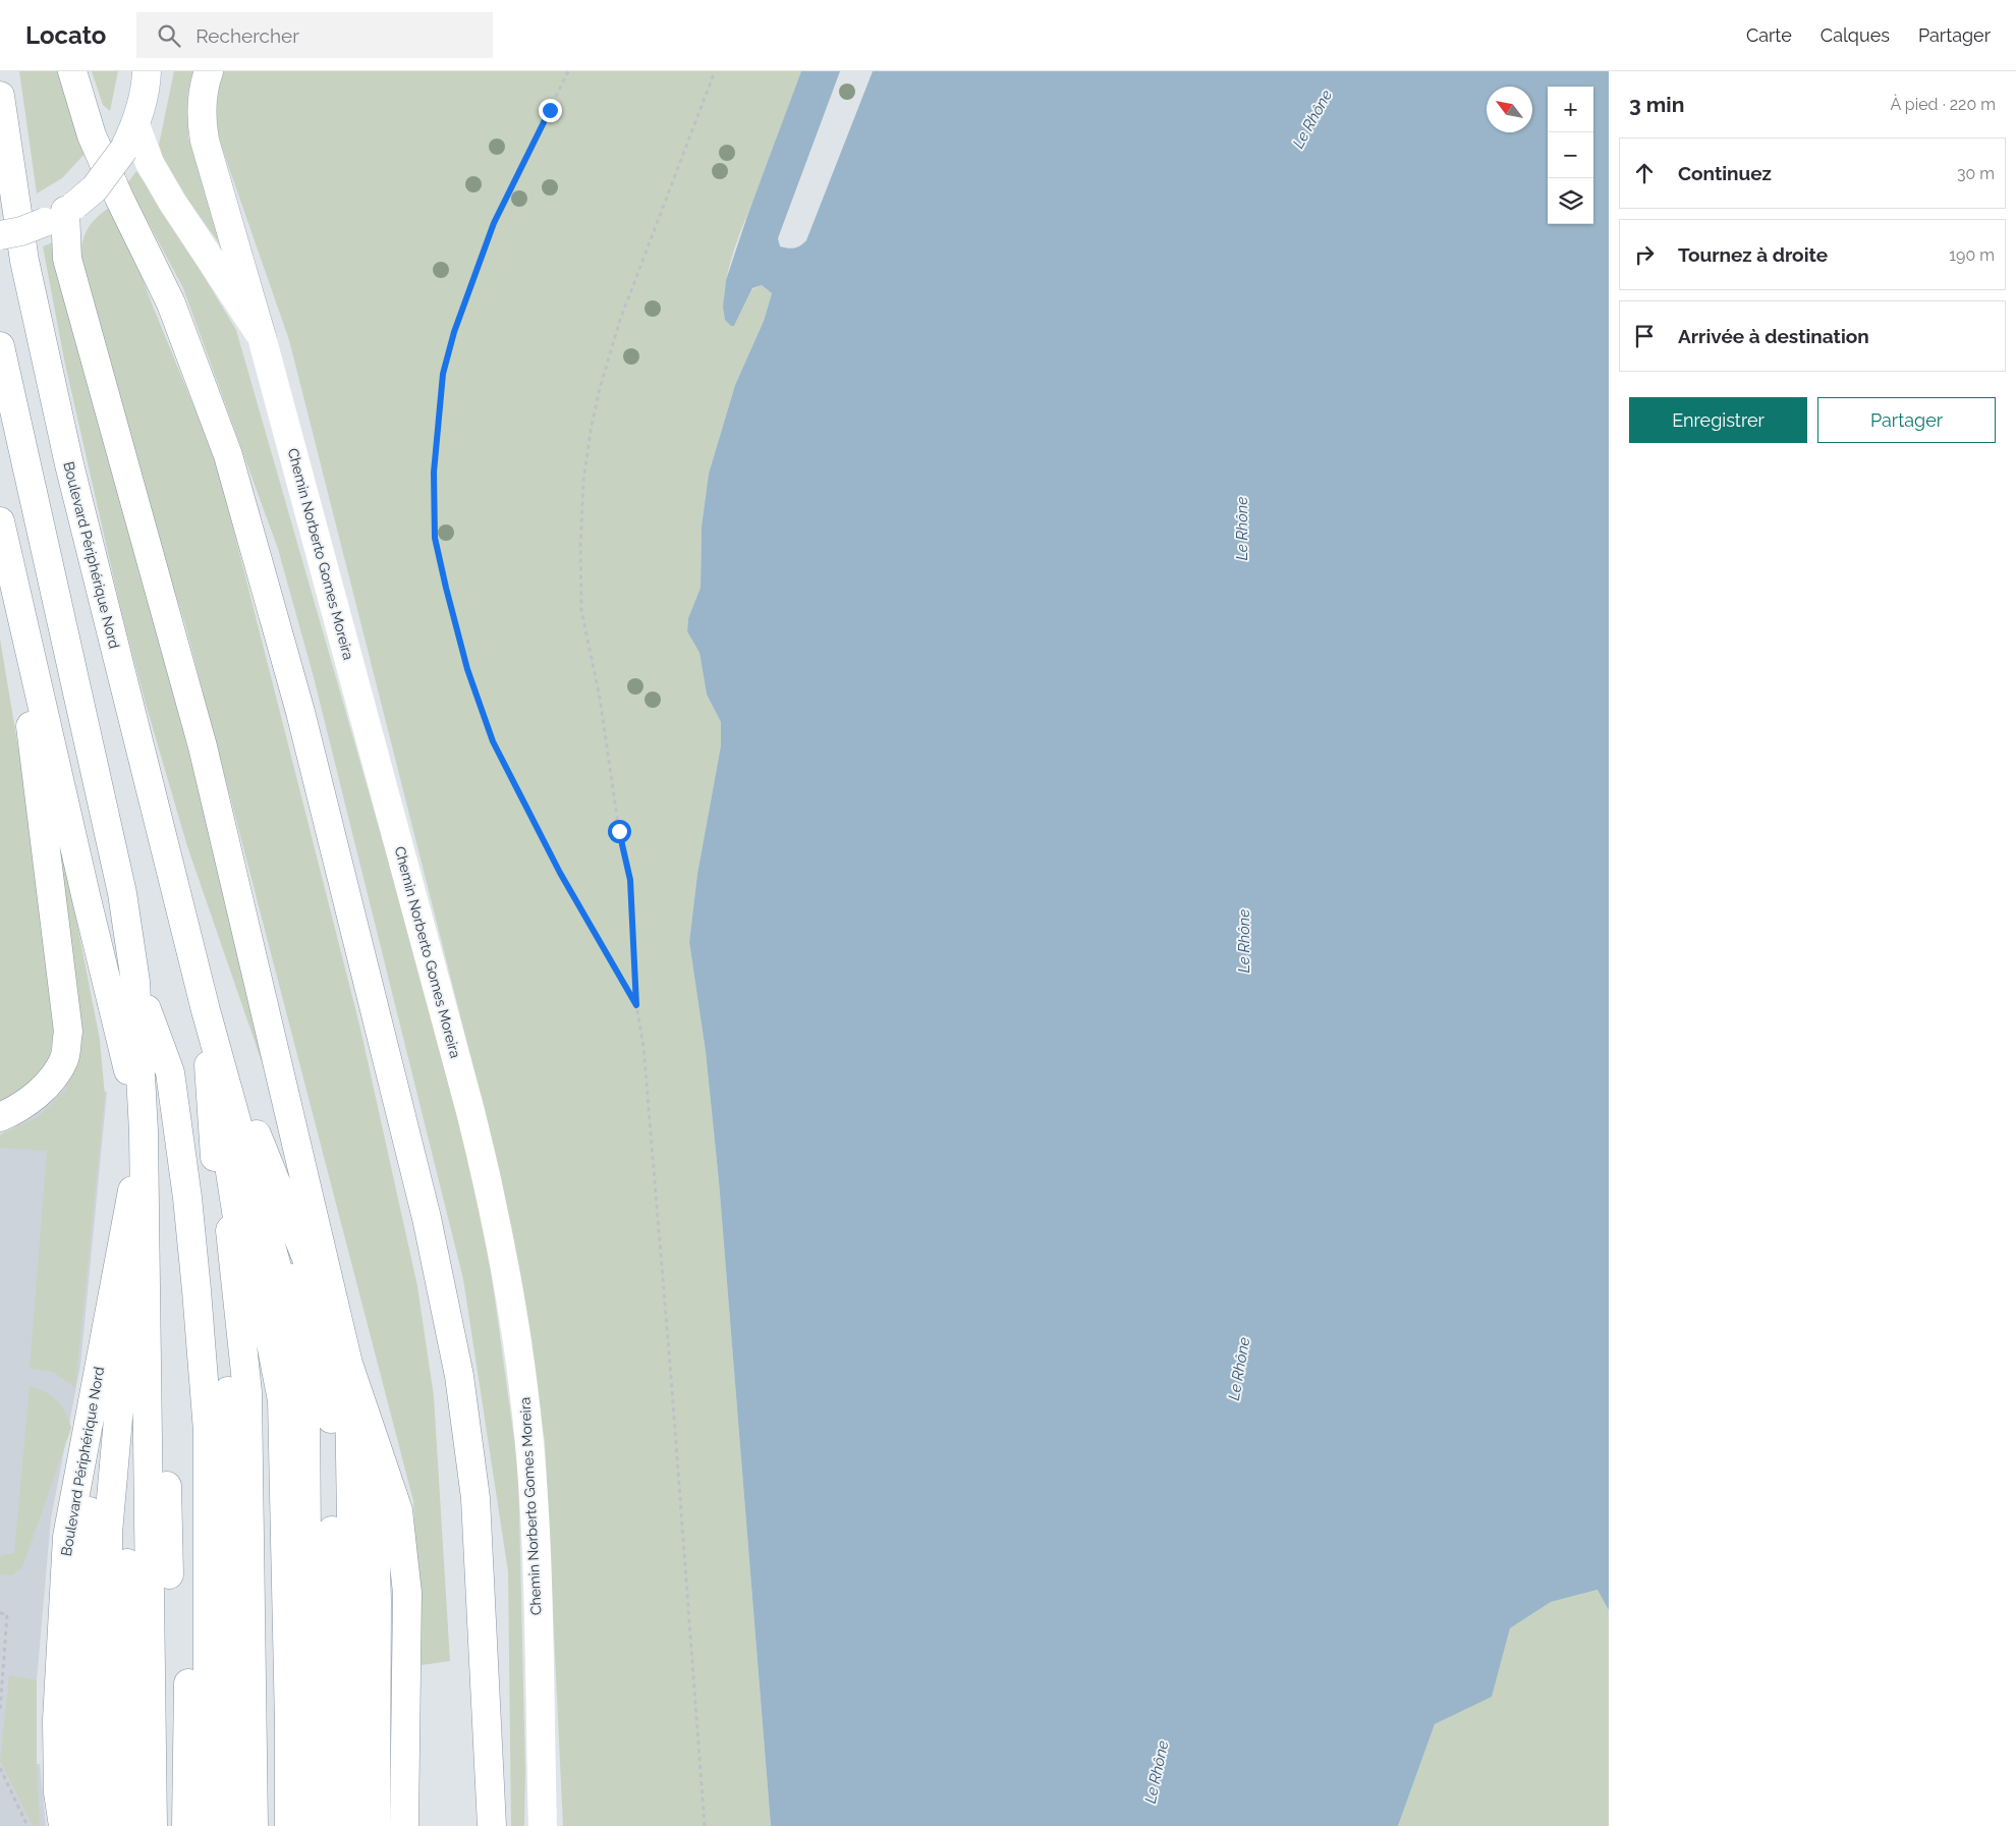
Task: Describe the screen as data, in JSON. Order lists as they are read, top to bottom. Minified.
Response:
{"streets":{"main road":["Chemin Norberto Gomes Moreira","Boulevard Périphérique Nord"]},"water":["Le Rhône"],"north":"top left","page":{"header":"Locato","search":"Rechercher","nav":["Carte","Calques","Partager"],"heading":["3 min","À pied · 220 m"],"map_buttons":["+","−"],"list":[["Continuez","30 m"],["Tournez à droite","190 m"],"Arrivée à destination"],"buttons":["Enregistrer","Partager"]}}
